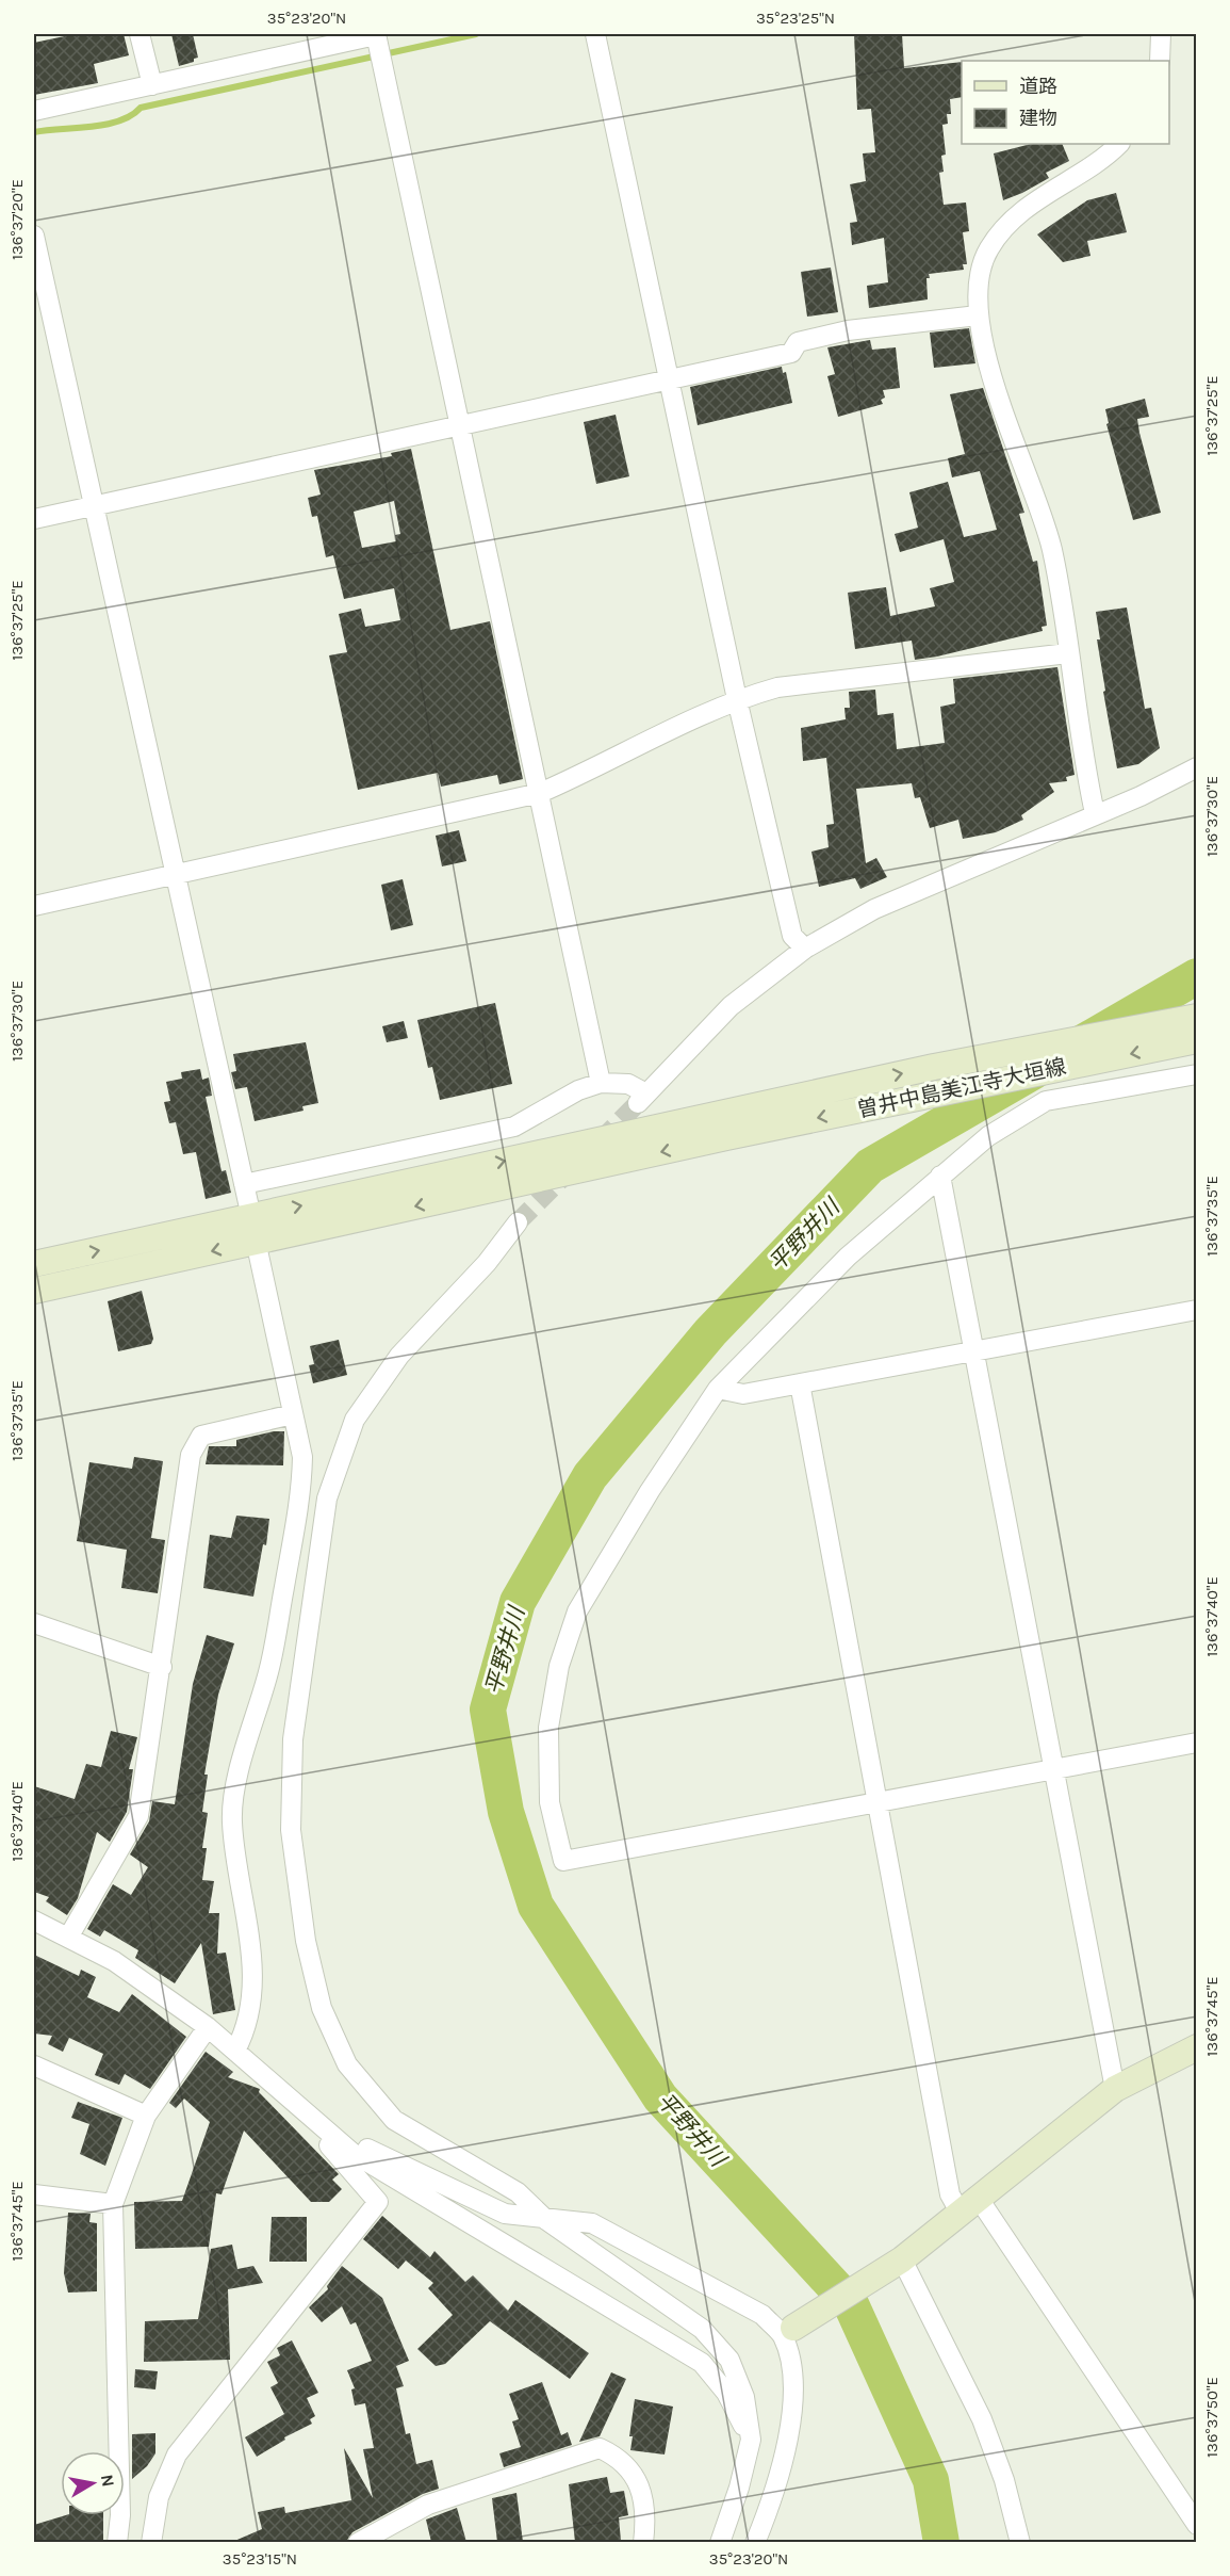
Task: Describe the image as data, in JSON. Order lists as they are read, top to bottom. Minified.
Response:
{"streets":{"main road":["曽井中島美江寺大垣線"]},"water":["平野井川"],"legend":["道路","建物"],"north":"right","coordinates":["35°23'20\"N","35°23'25\"N","136°37'20\"E","136°37'25\"E","136°37'30\"E","136°37'35\"E","136°37'40\"E","136°37'45\"E","136°37'50\"E","35°23'15\"N"]}
